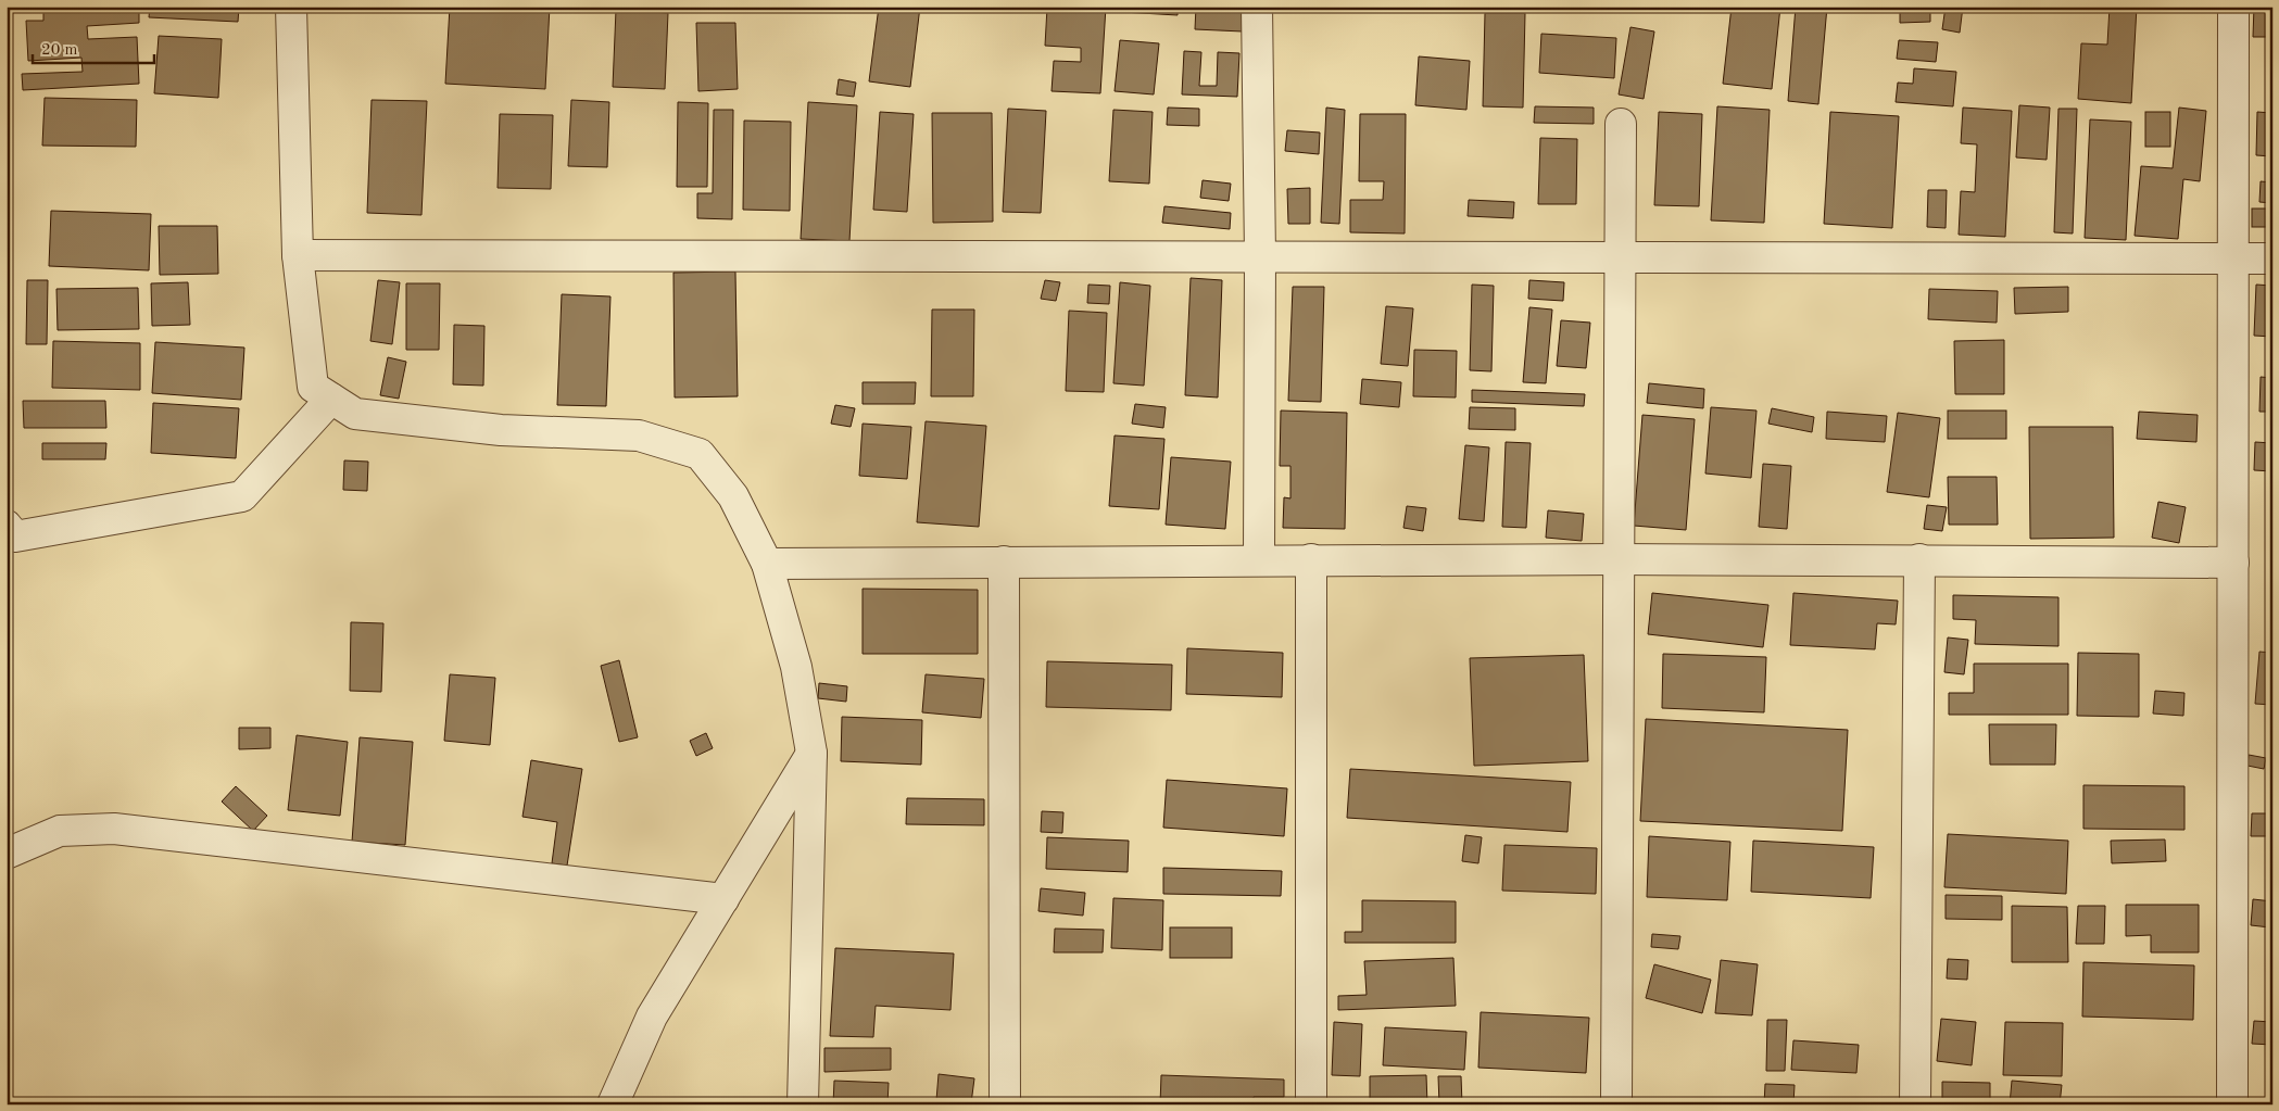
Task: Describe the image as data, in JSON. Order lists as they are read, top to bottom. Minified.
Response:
{"scale_bar":"20 m"}
